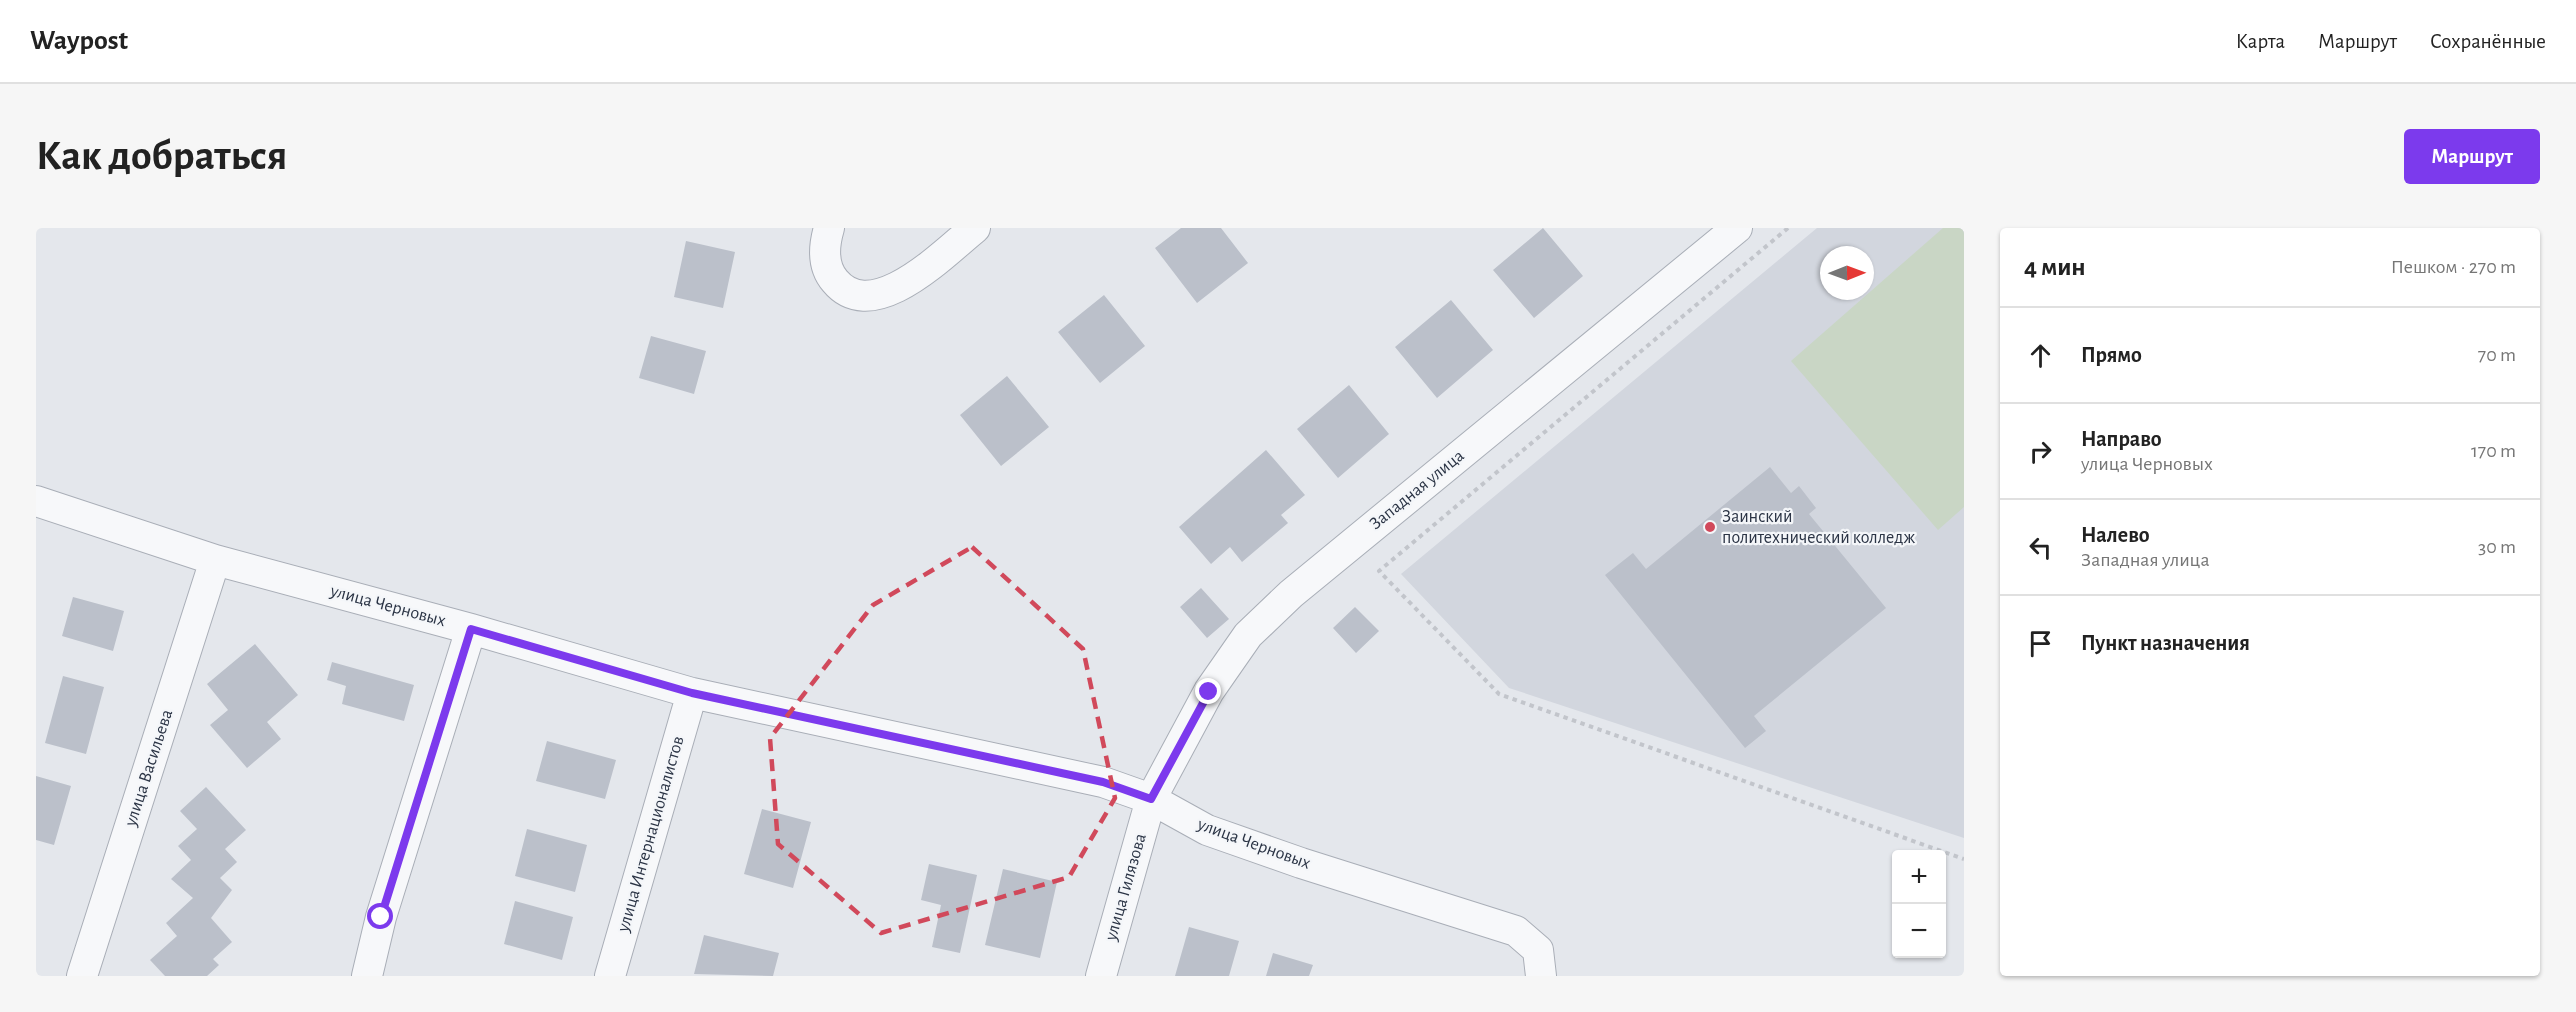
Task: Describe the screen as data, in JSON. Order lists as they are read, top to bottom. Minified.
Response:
{"streets":{"street":["Западная улица","улица Черновых","улица Васильева","улица Интернационалистов","улица Гилязова"]},"crossings":[["Западная улица","улица Черновых"],["Западная улица","улица Гилязова"],["улица Черновых","улица Васильева"],["улица Черновых","улица Интернационалистов"],["улица Черновых","улица Гилязова"]],"places":["Заинский политехнический колледж"],"north":"right","page":{"header":"Waypost","nav":["Карта","Маршрут","Сохранённые"],"buttons":"Маршрут","title":"Как добраться","heading":["4 мин","Пешком · 270 m"],"list":[["Прямо","70 m"],["Направо","улица Черновых","170 m"],["Налево","Западная улица","30 m"],"Пункт назначения"],"map_buttons":["+","−"]}}
